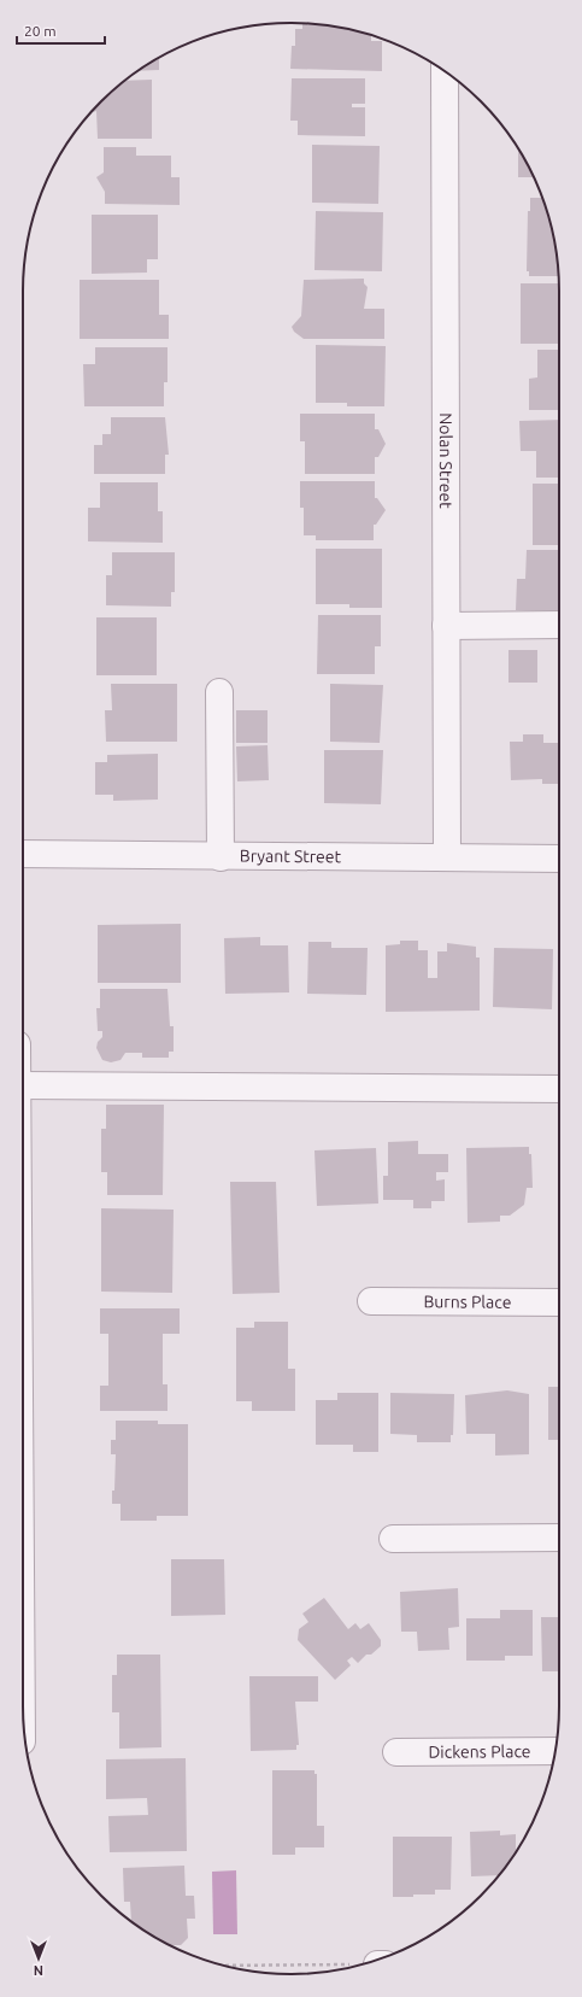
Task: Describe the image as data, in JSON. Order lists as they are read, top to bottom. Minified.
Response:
{"streets":{"street":["Nolan Street","Bryant Street","Burns Place","Dickens Place"]},"crossings":[["Nolan Street","Bryant Street"]],"scale_bar":"20 m","north":"bottom"}
